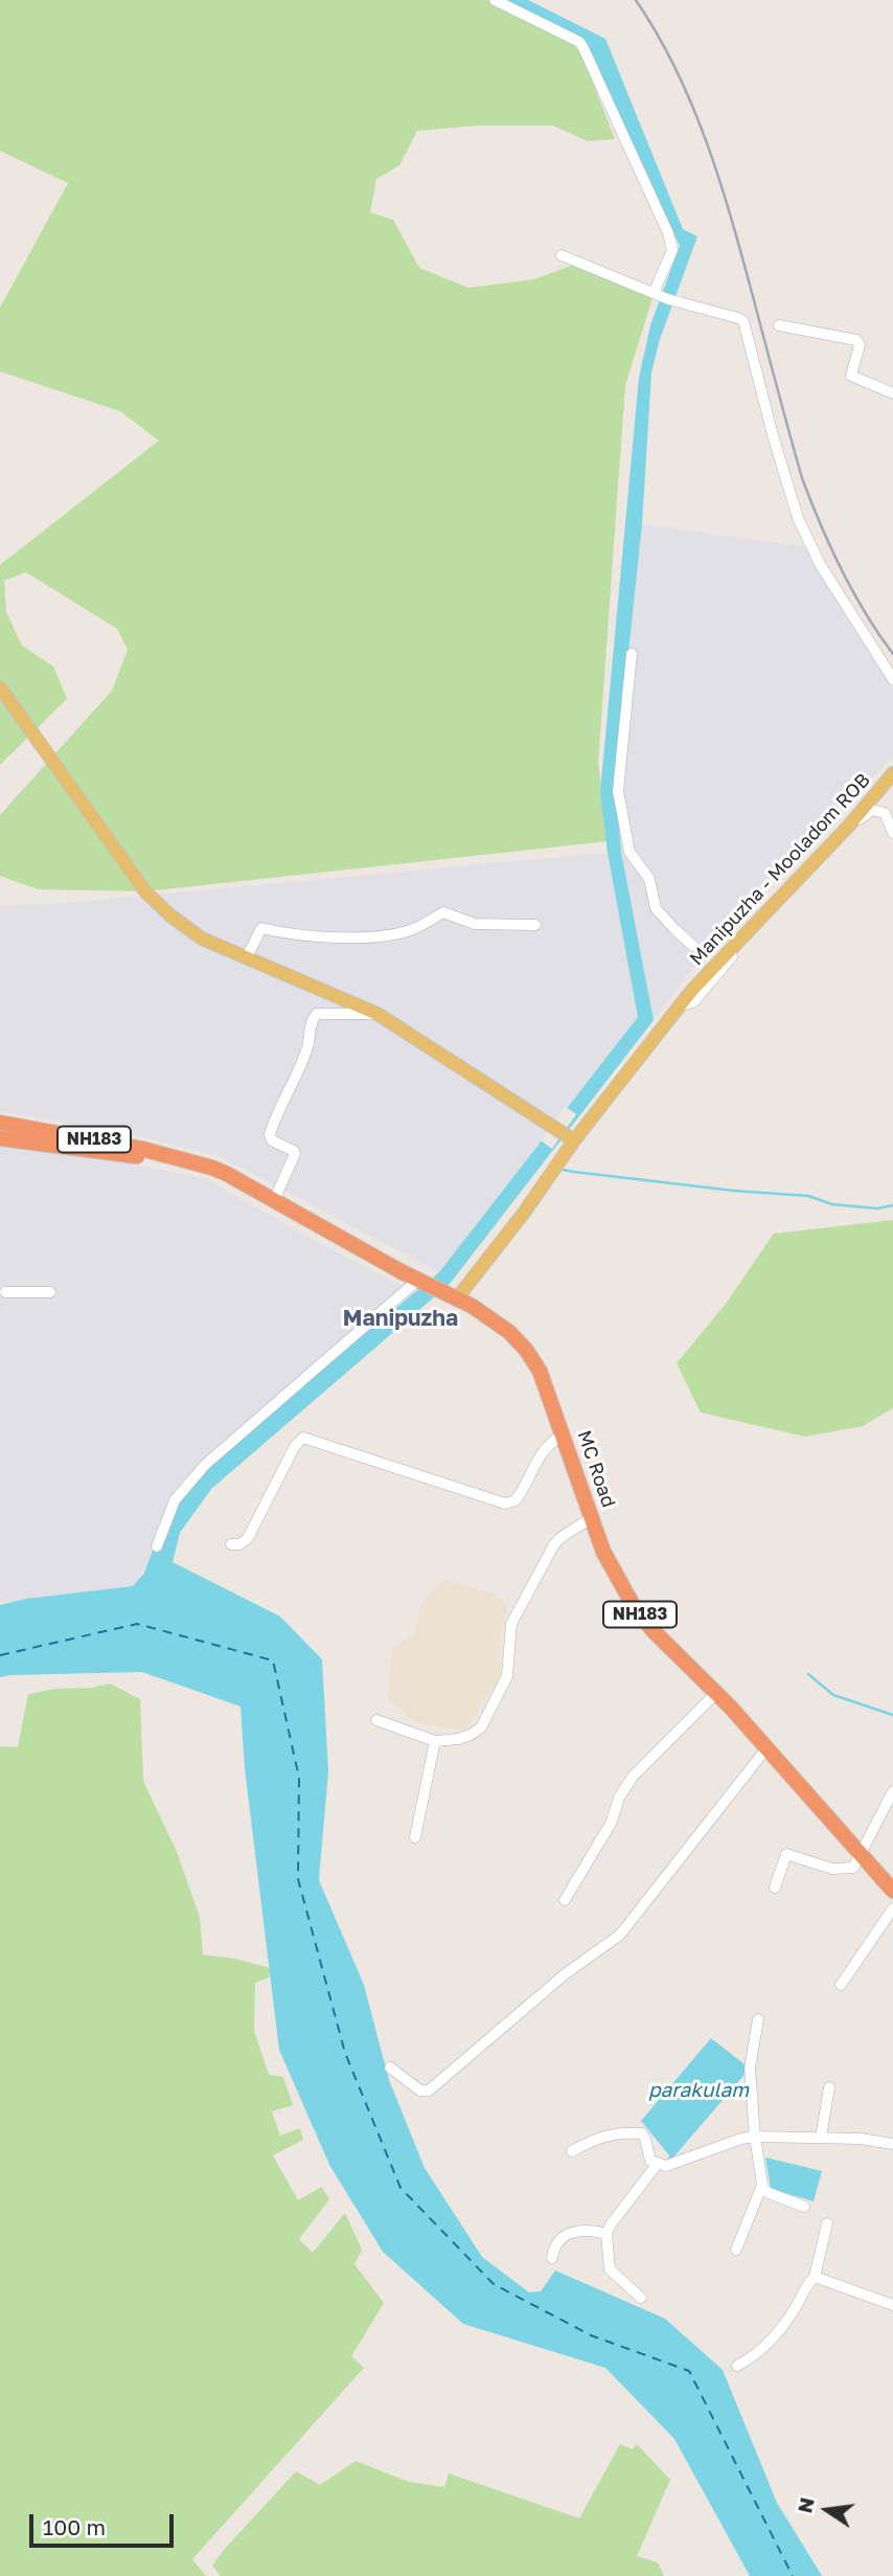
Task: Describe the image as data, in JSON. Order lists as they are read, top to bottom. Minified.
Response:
{"streets":{"highway":["NH183","MC Road"],"main road":["Manipuzha - Mooladom ROB"]},"crossings":[["Manipuzha - Mooladom ROB","MC Road"]],"districts":["Manipuzha"],"water":["parakulam"],"scale_bar":"100 m","north":"left"}
